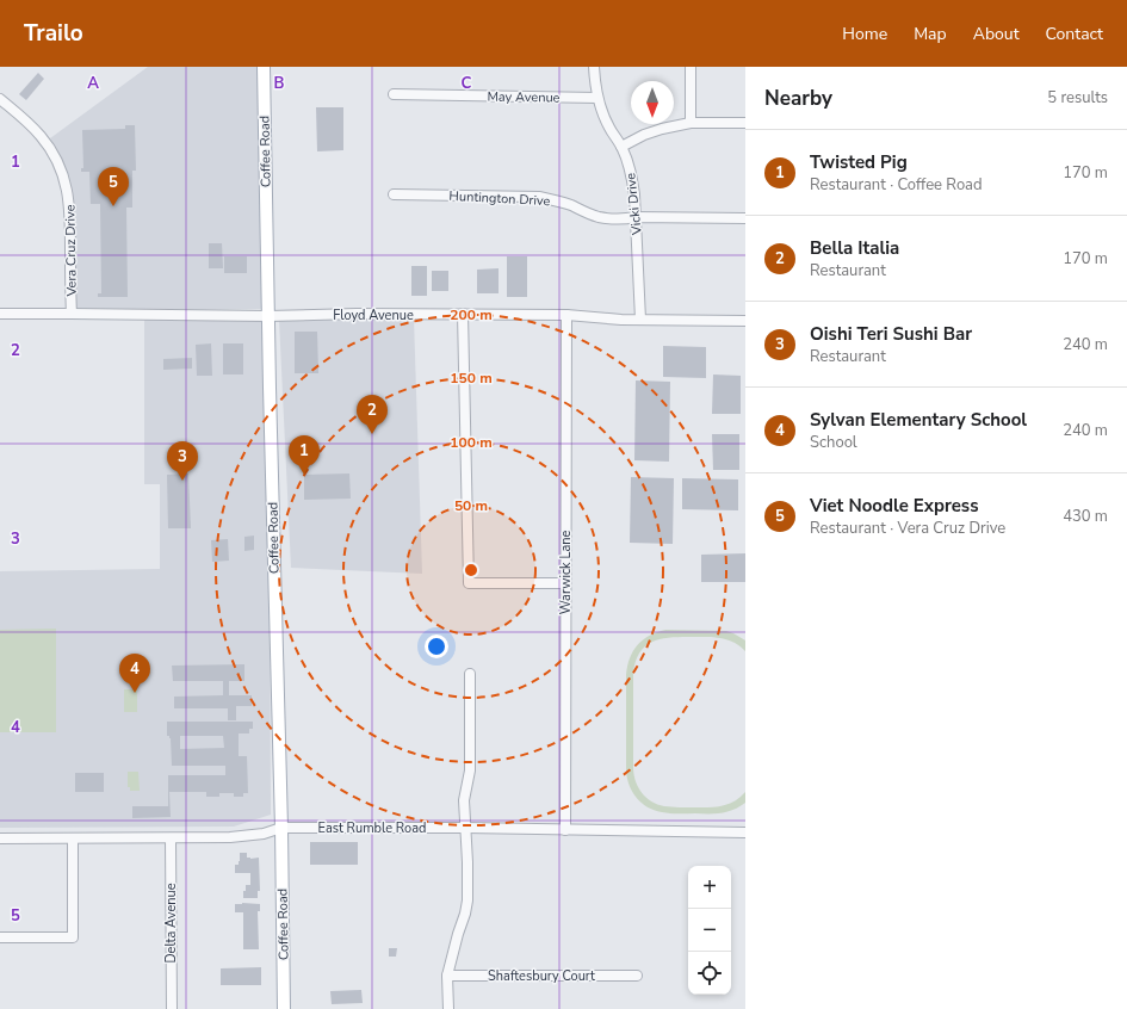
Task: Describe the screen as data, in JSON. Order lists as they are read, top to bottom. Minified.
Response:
{"streets":{"main road":["Coffee Road"],"street":["May Avenue","Huntington Drive","Vicki Drive","Vera Cruz Drive","Floyd Avenue","Warwick Lane","East Rumble Road","Delta Avenue","Shaftesbury Court"]},"crossings":[["May Avenue","Vicki Drive"],["Coffee Road","Floyd Avenue"],["Coffee Road","East Rumble Road"],["Huntington Drive","Vicki Drive"],["Vicki Drive","Floyd Avenue"],["Vera Cruz Drive","Floyd Avenue"],["Floyd Avenue","Warwick Lane"],["Warwick Lane","East Rumble Road"],["East Rumble Road","Delta Avenue"]],"north":"bottom","page":{"header":"Trailo","nav":["Home","Map","About","Contact"],"heading":["Nearby","5 results"],"list":[{"mark":"1","name":"Twisted Pig","note":"Restaurant · Coffee Road","value":"170 m"},{"mark":"2","name":"Bella Italia","note":"Restaurant","value":"170 m"},{"mark":"3","name":"Oishi Teri Sushi Bar","note":"Restaurant","value":"240 m"},{"mark":"4","name":"Sylvan Elementary School","note":"School","value":"240 m"},{"mark":"5","name":"Viet Noodle Express","note":"Restaurant · Vera Cruz Drive","value":"430 m"}],"pins":["5","2","1","3","4"],"map_buttons":["+","−"]},"grid":{"columns":["A","B","C"],"rows":["1","2","3","4","5"]},"rings":["200 m","150 m","100 m","50 m"]}
